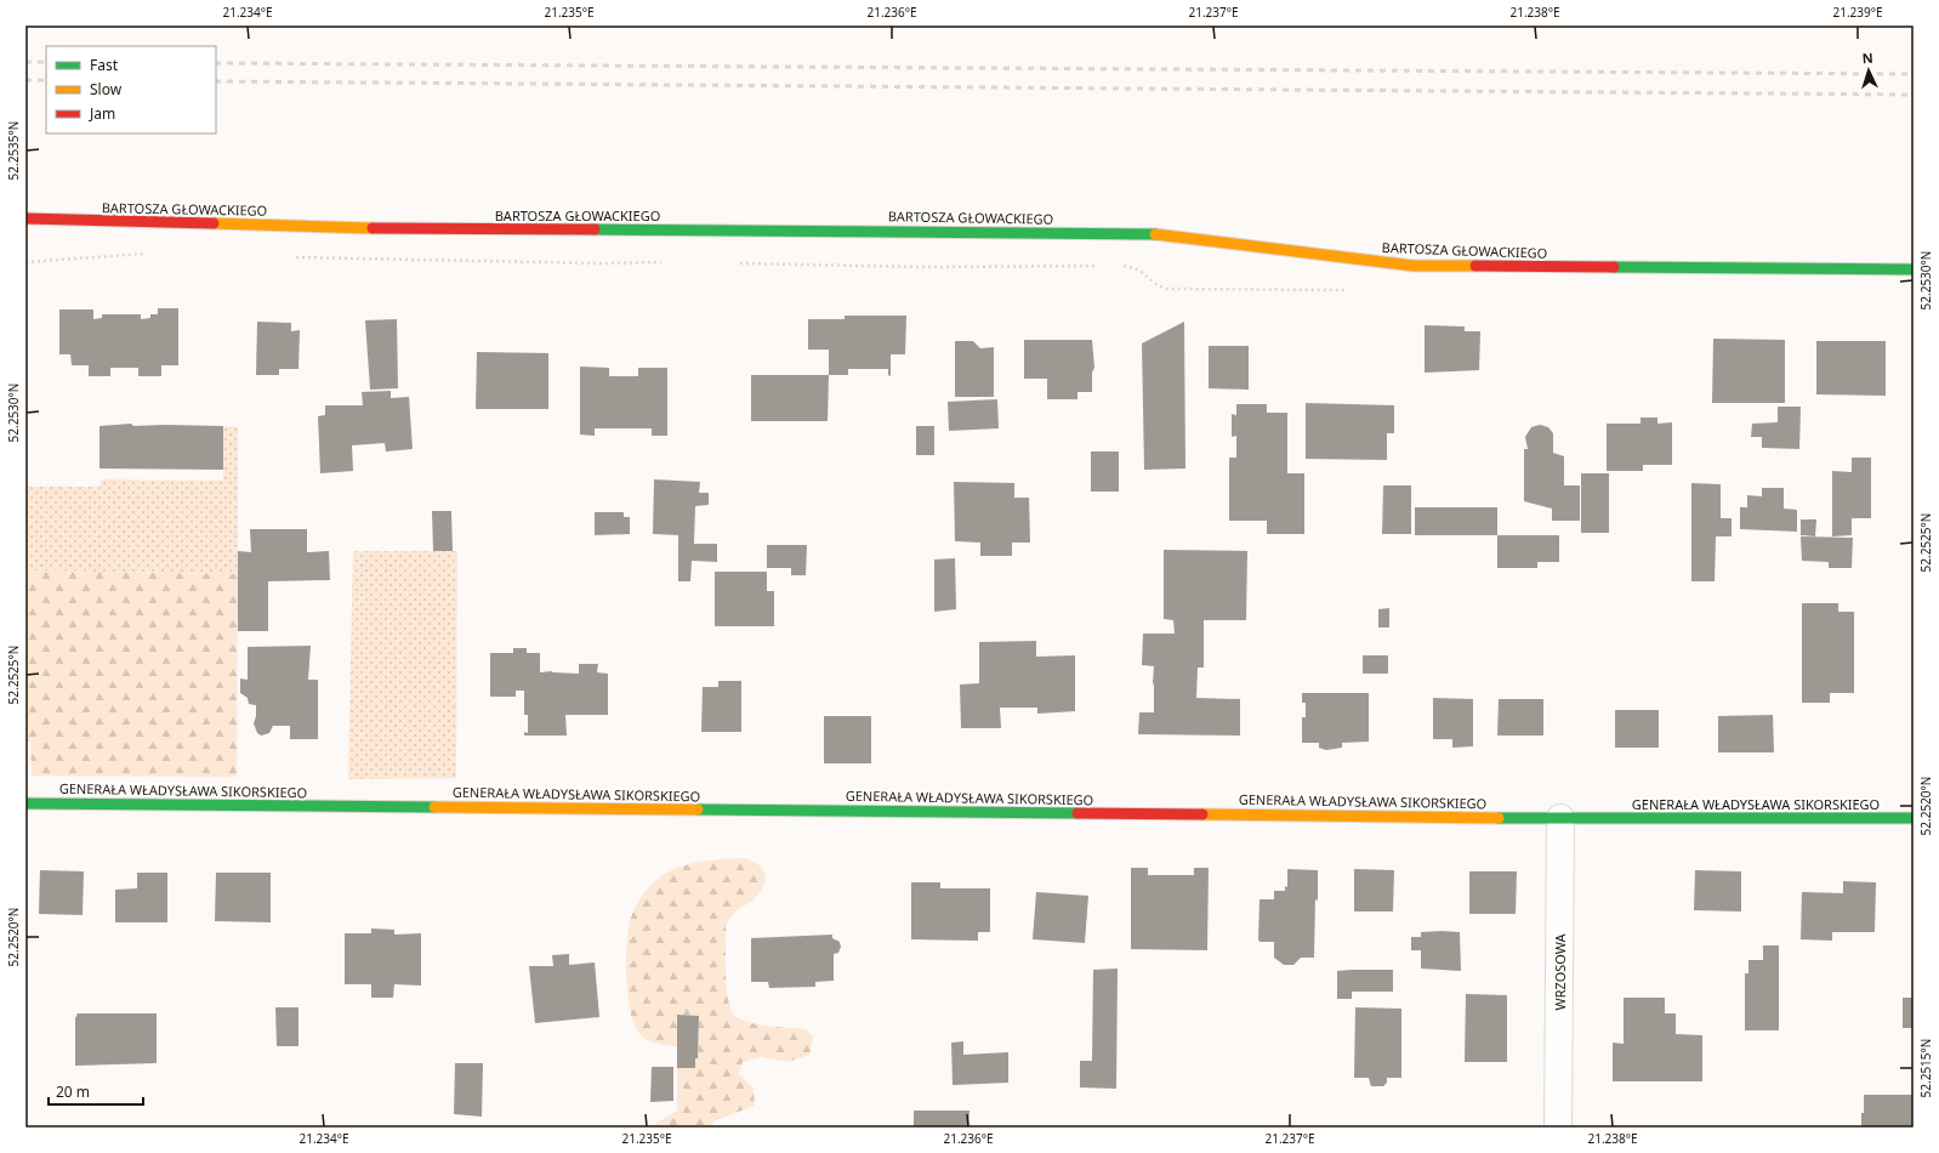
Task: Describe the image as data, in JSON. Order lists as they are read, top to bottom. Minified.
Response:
{"streets":{"street":["BARTOSZA GŁOWACKIEGO","GENERAŁA WŁADYSŁAWA SIKORSKIEGO","WRZOSOWA"]},"crossings":[["GENERAŁA WŁADYSŁAWA SIKORSKIEGO","WRZOSOWA"]],"legend":["Fast","Slow","Jam"],"scale_bar":"20 m","north":"top","coordinates":["21.234°E","21.235°E","21.236°E","21.237°E","21.238°E","21.239°E","52.2535°N","52.2530°N","52.2525°N","52.2520°N","52.2515°N"]}
